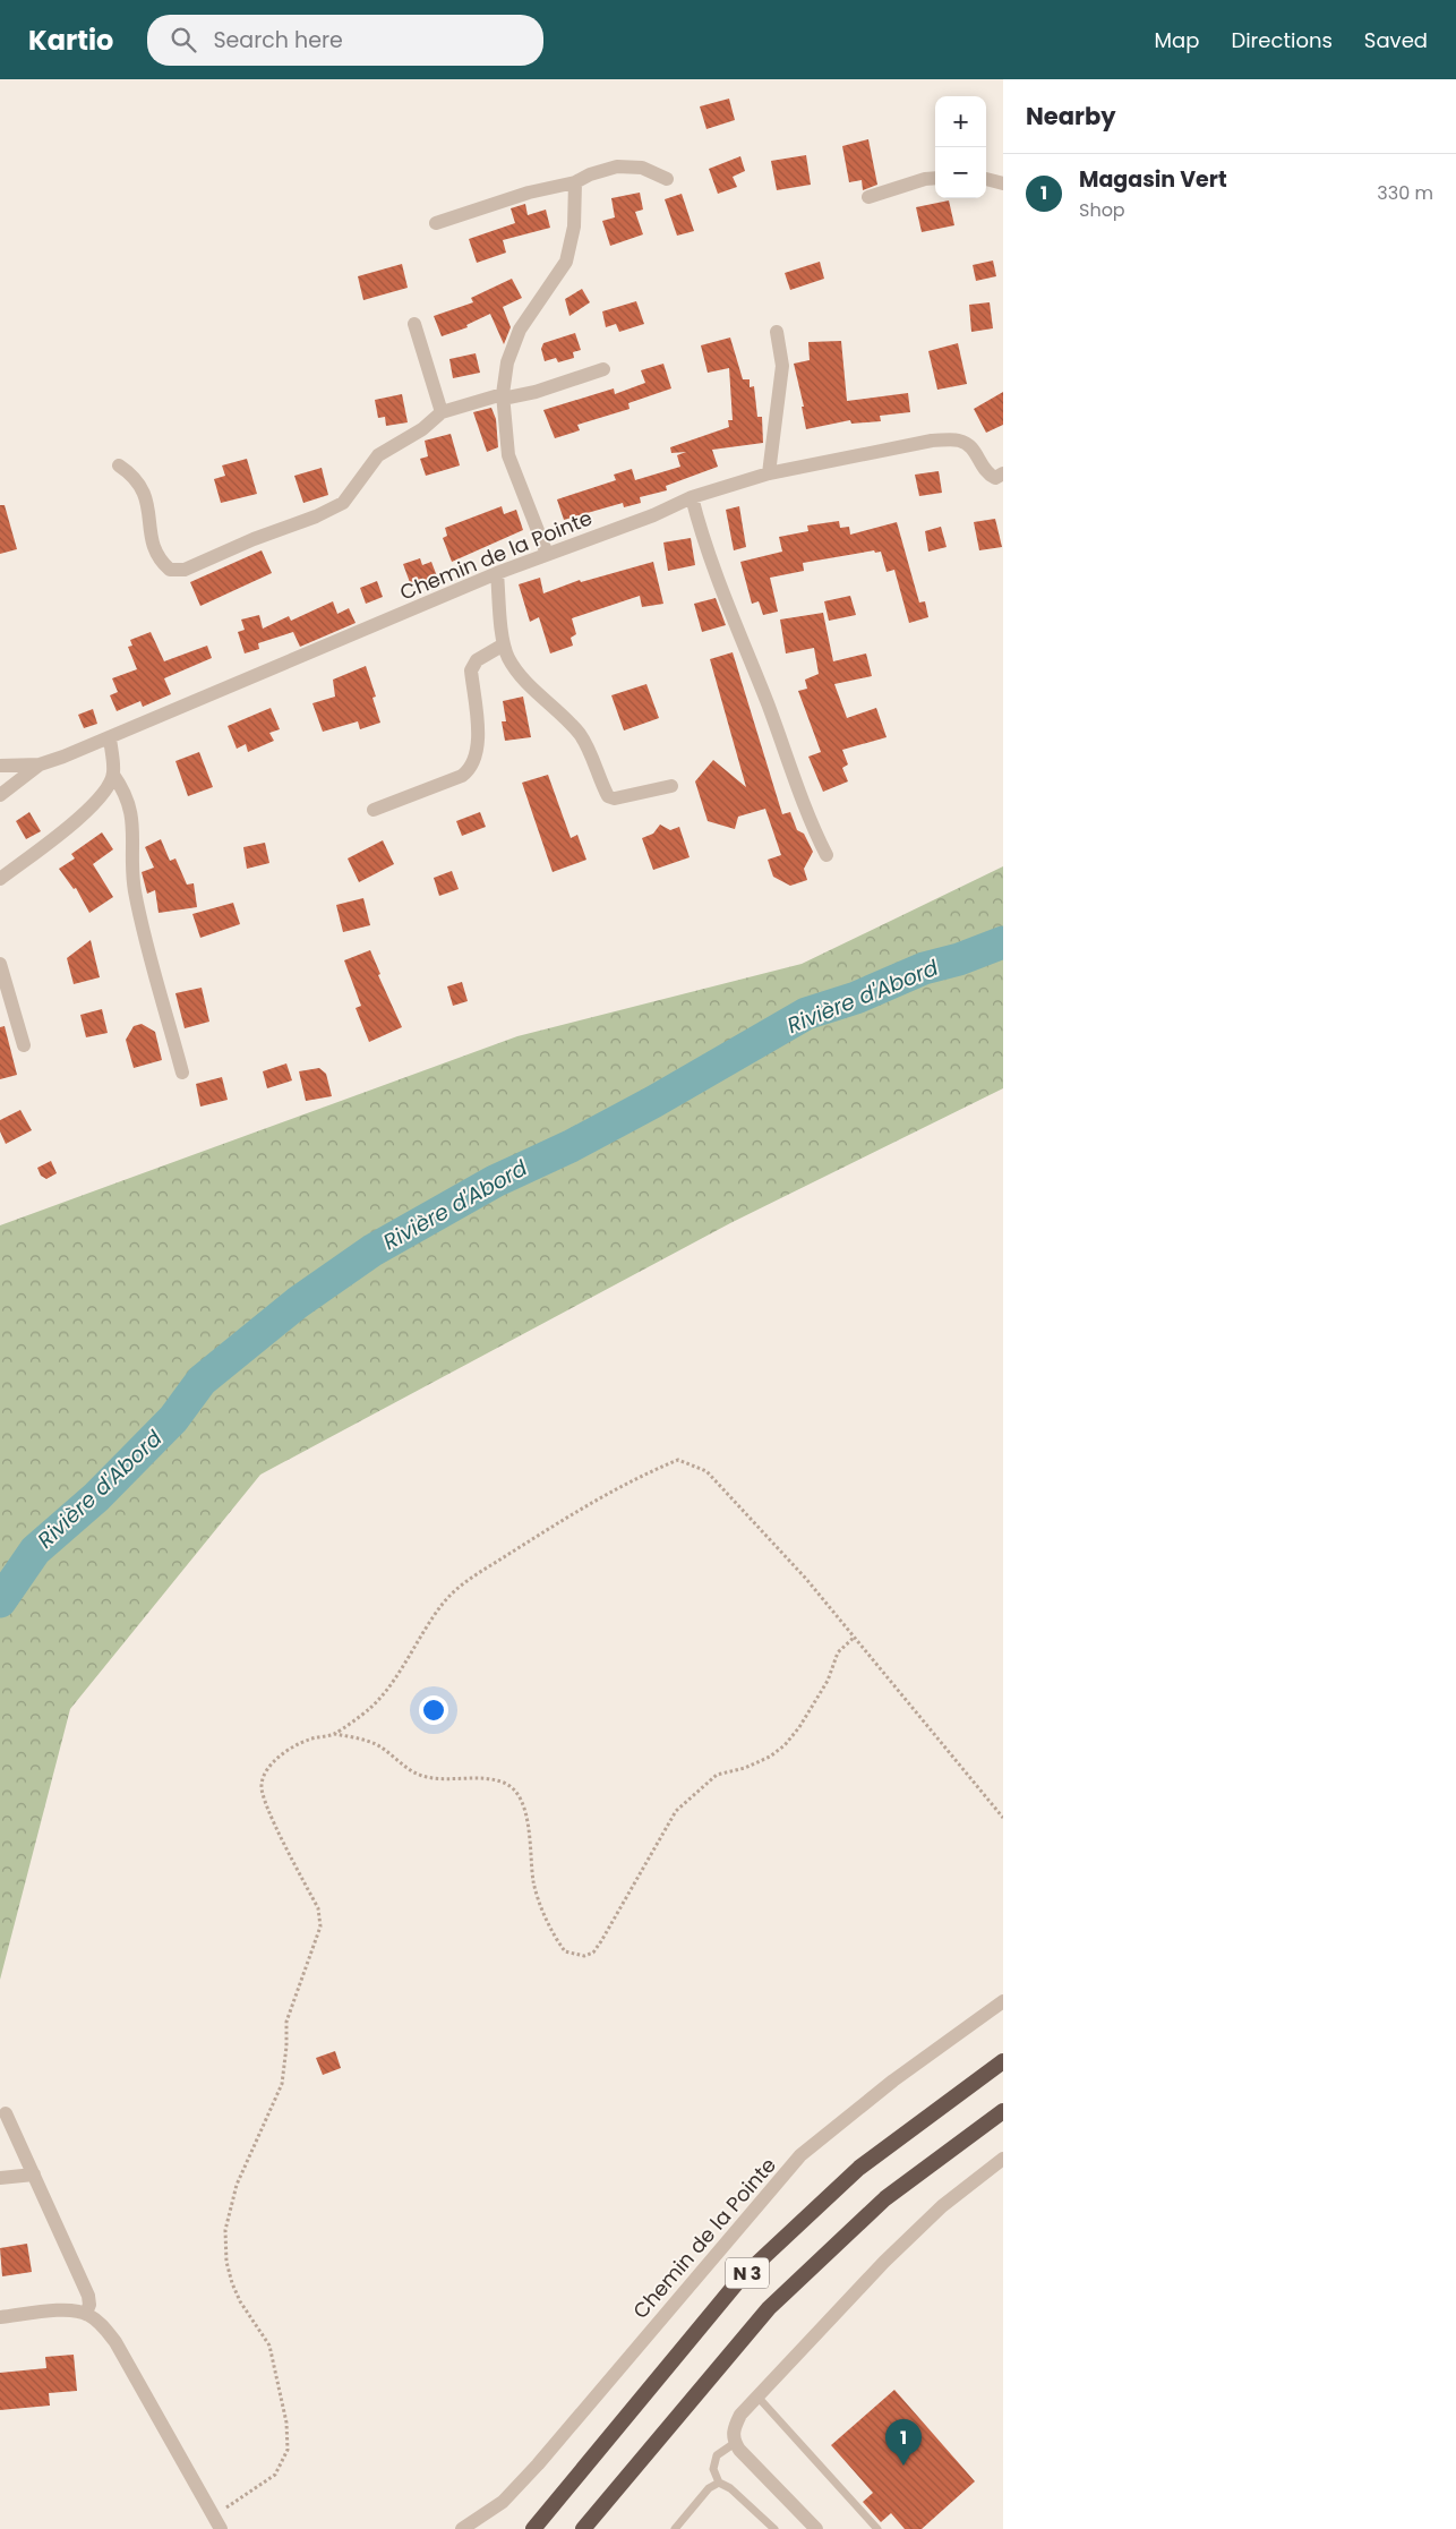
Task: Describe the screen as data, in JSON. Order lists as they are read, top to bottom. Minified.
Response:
{"streets":{"highway":["N 3"],"street":["Chemin de la Pointe"]},"water":["Rivière d'Abord"],"page":{"header":"Kartio","search":"Search here","nav":["Map","Directions","Saved"],"heading":"Nearby","map_buttons":["+","−"],"list":[{"mark":"1","name":"Magasin Vert","note":"Shop","value":"330 m"}],"pins":"1"}}
